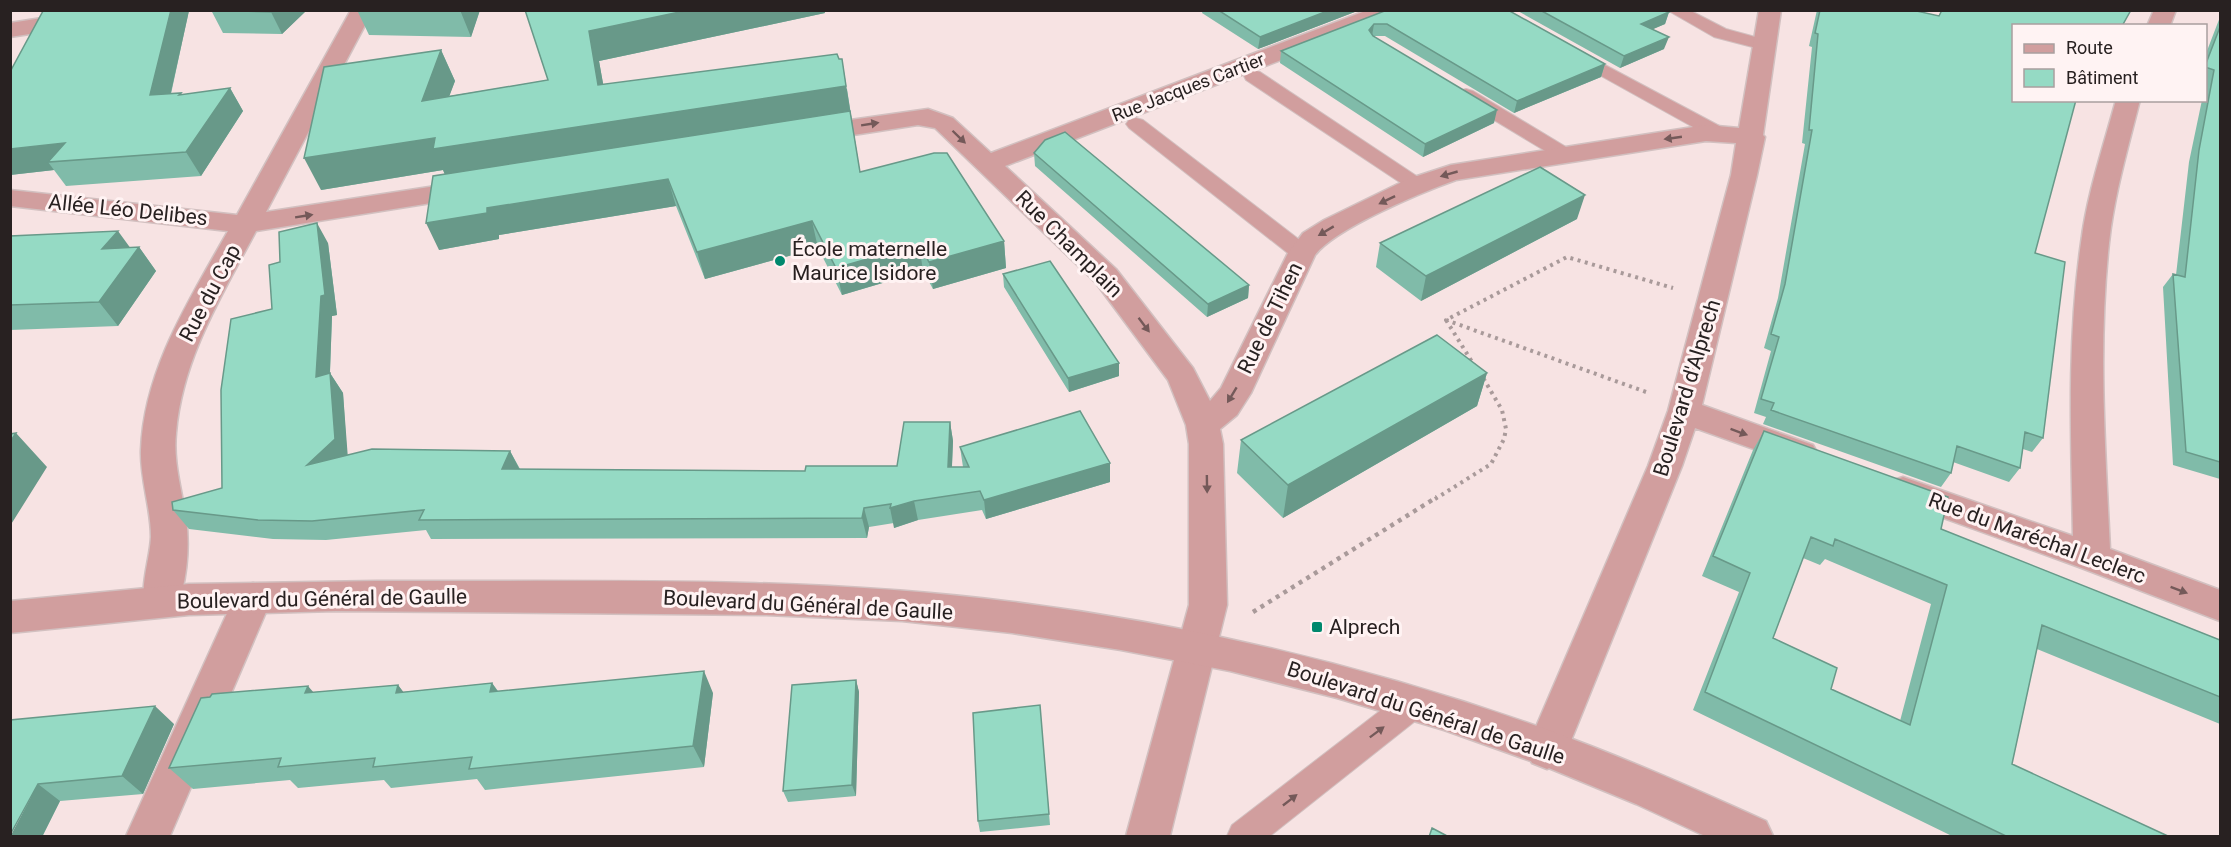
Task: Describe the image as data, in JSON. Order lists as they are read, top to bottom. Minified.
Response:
{"streets":{"street":["Rue Jacques Cartier","Allée Léo Delibes","Rue Champlain","Rue du Cap","Rue de Tihen","Boulevard d'Alprech","Rue du Maréchal Leclerc","Boulevard du Général de Gaulle"]},"crossings":[["Rue Jacques Cartier","Rue Champlain"],["Allée Léo Delibes","Rue du Cap"],["Rue Champlain","Rue de Tihen"],["Rue du Cap","Boulevard du Général de Gaulle"],["Rue de Tihen","Boulevard d'Alprech"],["Boulevard d'Alprech","Boulevard du Général de Gaulle"]],"one_way":["Allée Léo Delibes","Rue Champlain","Rue de Tihen","Rue du Maréchal Leclerc"],"places":{"other":["École maternelle Maurice Isidore"],"transit":["Alprech"]},"legend":["Route","Bâtiment"]}
